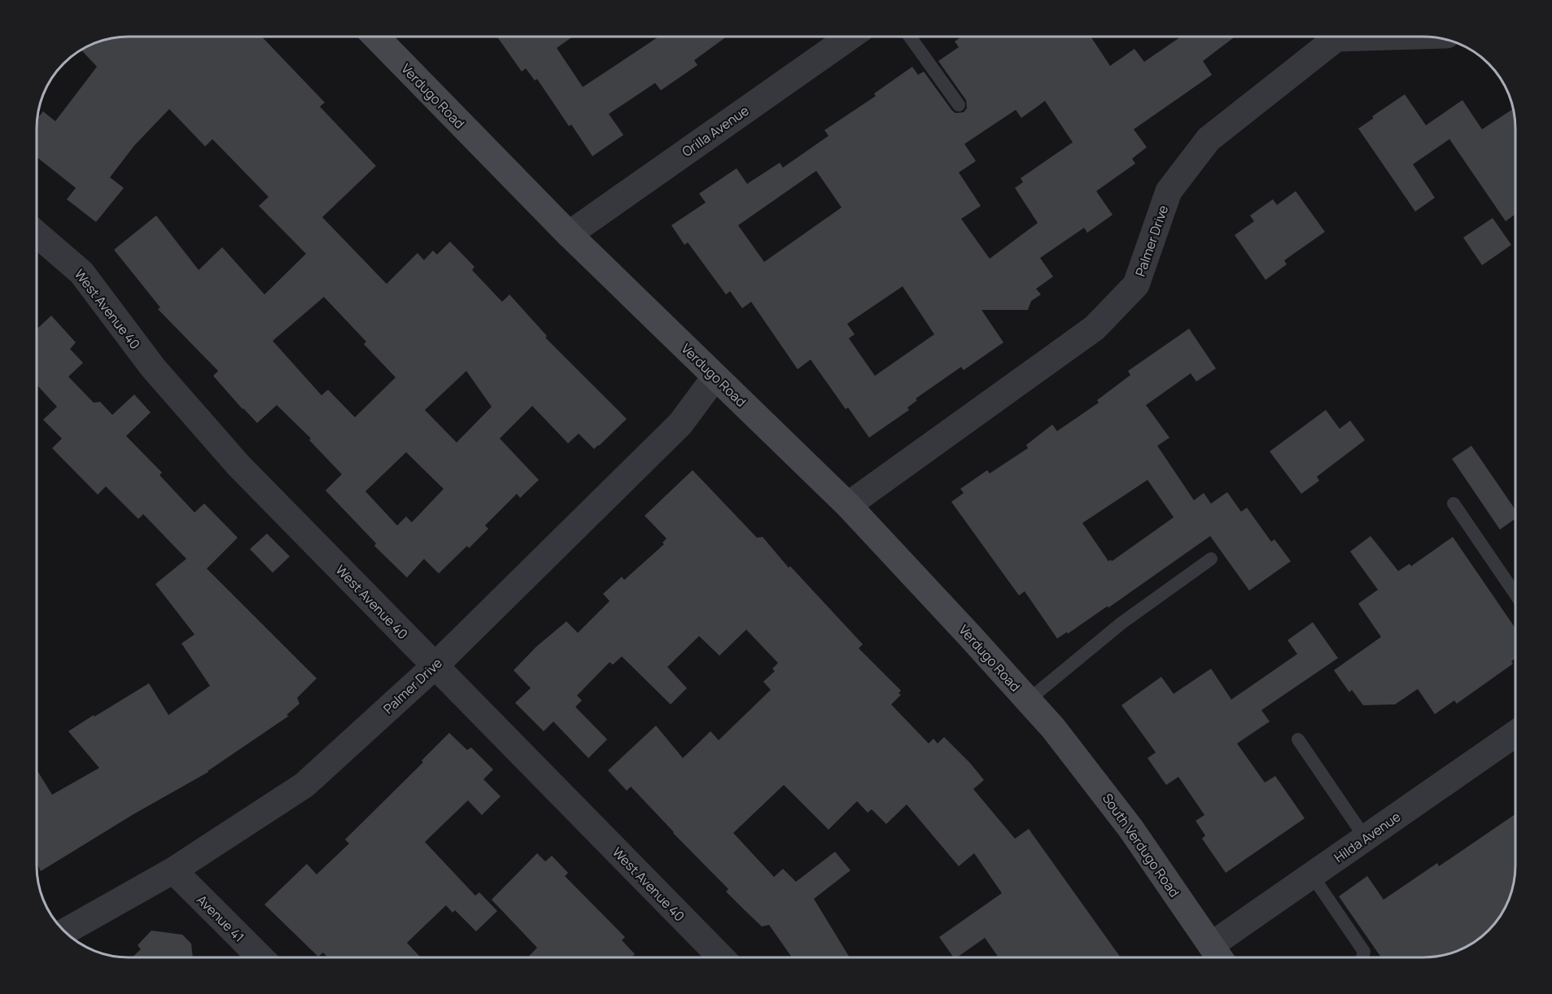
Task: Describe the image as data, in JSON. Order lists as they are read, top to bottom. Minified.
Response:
{"streets":{"main road":["Verdugo Road","South Verdugo Road"],"street":["Orilla Avenue","Palmer Drive","West Avenue 40","Hilda Avenue","Avenue 41"]},"crossings":[["Verdugo Road","Orilla Avenue"],["Verdugo Road","Palmer Drive"],["Verdugo Road","South Verdugo Road"],["Palmer Drive","West Avenue 40"],["Palmer Drive","Avenue 41"],["Hilda Avenue","South Verdugo Road"]]}
